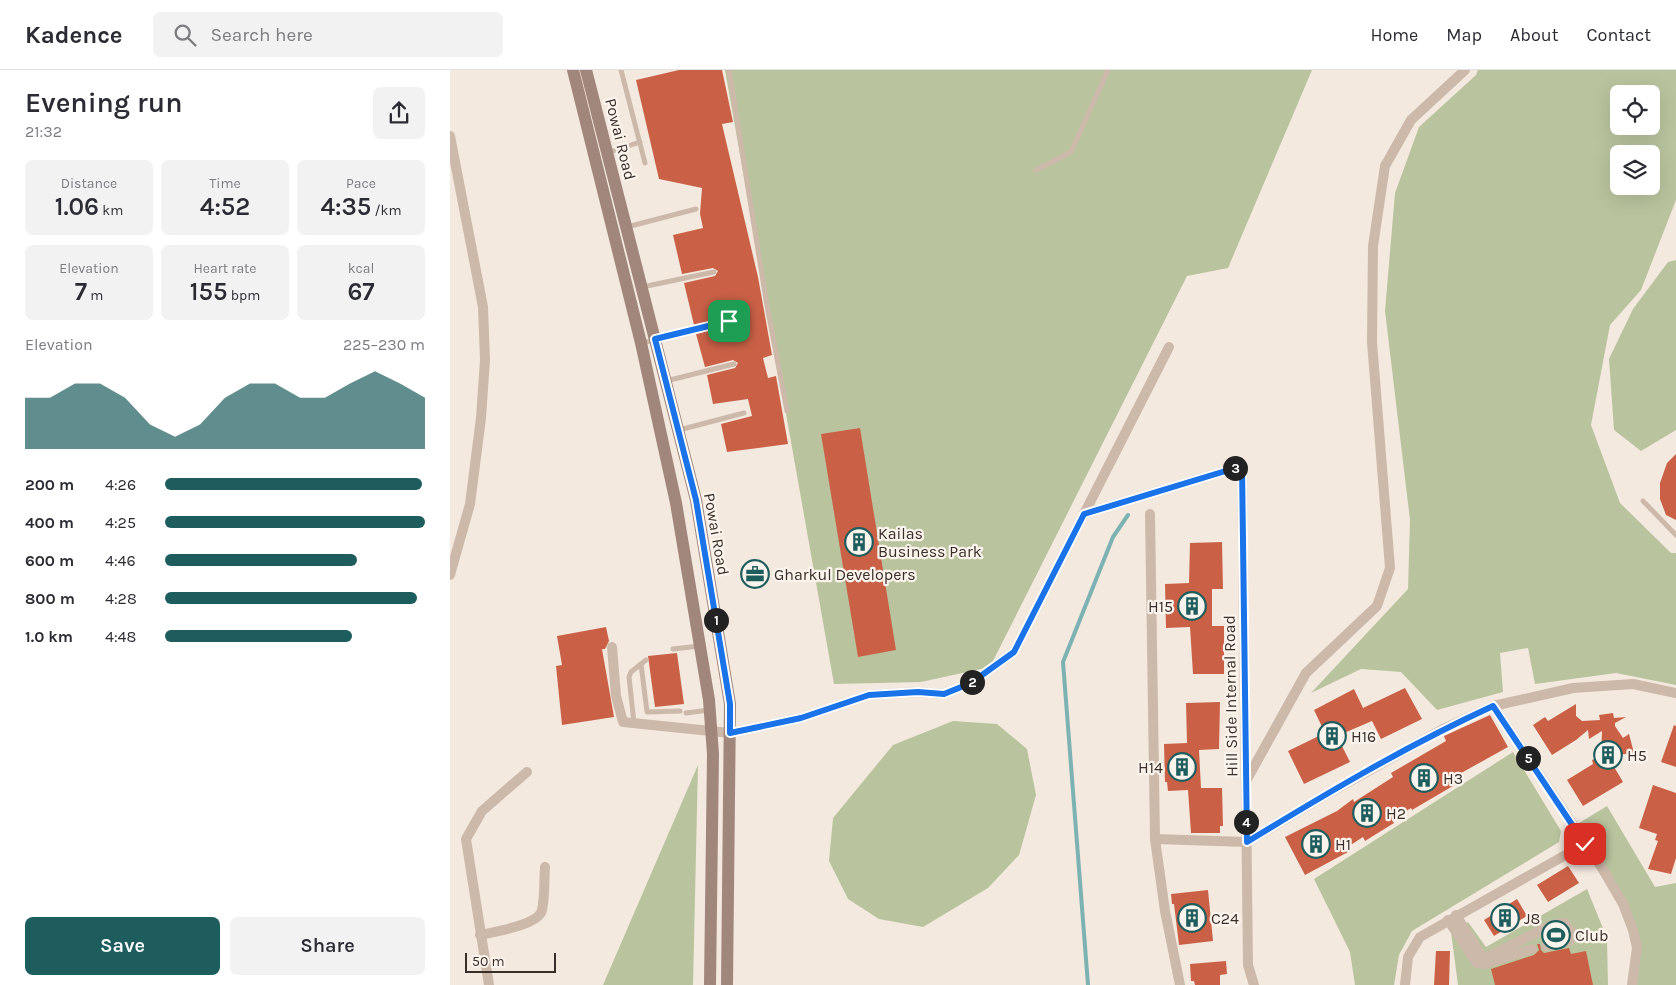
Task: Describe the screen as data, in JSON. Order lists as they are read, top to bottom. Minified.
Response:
{"streets":{"main road":["Powai Road"],"street":["Hill Side Internal Road"]},"places":{"building":["Kailas Business Park","H15","H16","H5","H14","H3","H2","H1","C24","J8"],"office":["Gharkul Developers"],"sports":["Club"]},"scale_bar":"50 m","page":{"header":"Kadence","search":"Search here","nav":["Home","Map","About","Contact"],"heading":["Evening run","21:32"],"stats":[["Distance","1.06 km"],["Time","4:52"],["Pace","4:35 /km"],["Elevation","7 m"],["Heart rate","155 bpm"],["kcal","67"]],"chart":["Elevation","225–230 m"],"pins":["3","1","2","5","4"],"list":[{"name":"200 m","note":"4:26"},{"name":"400 m","note":"4:25"},{"name":"600 m","note":"4:46"},{"name":"800 m","note":"4:28"},{"name":"1.0 km","note":"4:48"}],"buttons":["Save","Share"],"scale":"50 m"}}
